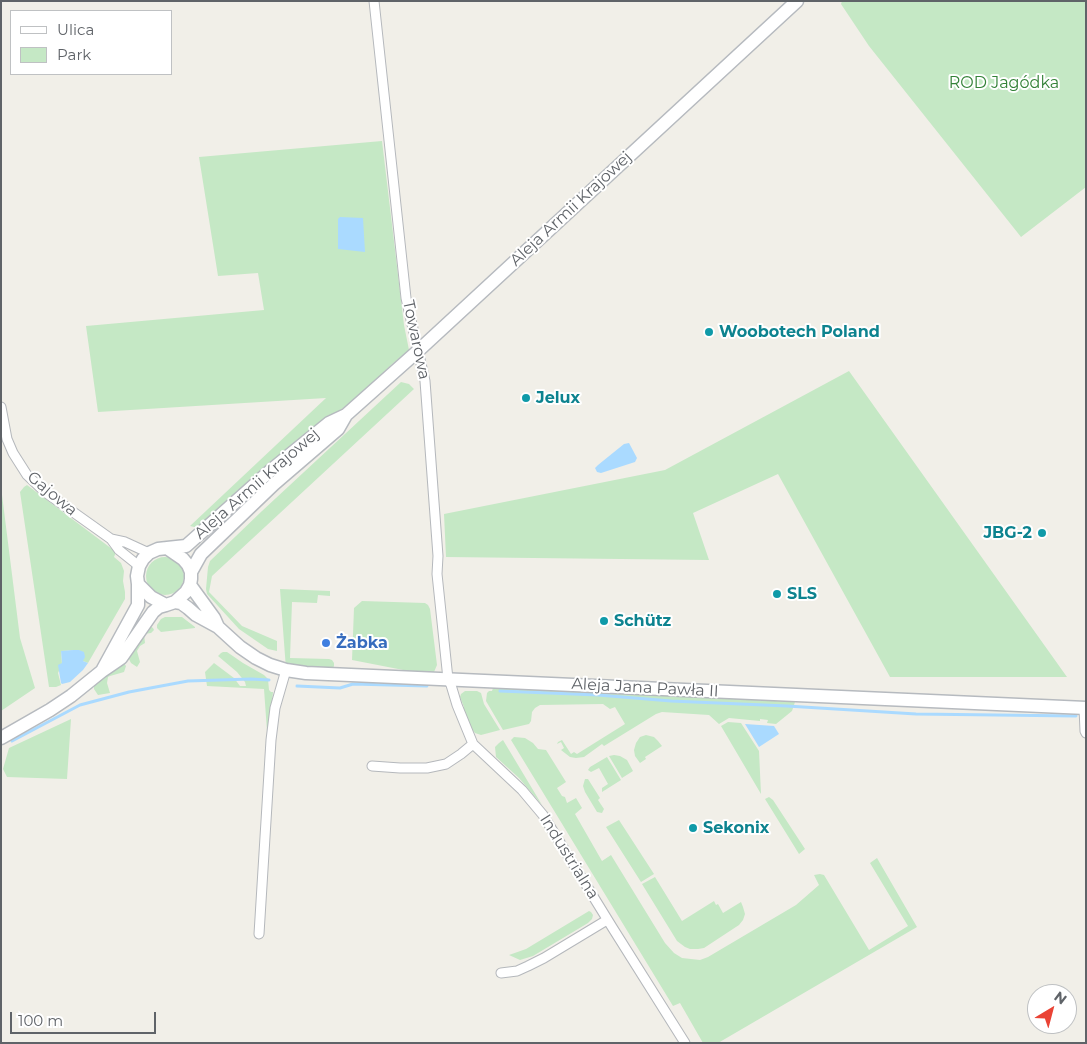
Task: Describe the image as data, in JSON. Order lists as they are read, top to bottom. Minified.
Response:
{"streets":{"street":["Aleja Armii Krajowej","Towarowa","Gajowa","Aleja Jana Pawła II","Industrialna"]},"crossings":[["Aleja Armii Krajowej","Towarowa"],["Aleja Armii Krajowej","Gajowa"],["Aleja Armii Krajowej","Aleja Jana Pawła II"],["Towarowa","Aleja Jana Pawła II"],["Towarowa","Industrialna"],["Gajowa","Aleja Jana Pawła II"],["Aleja Jana Pawła II","Industrialna"]],"parks":["ROD Jagódka"],"places":["Woobotech Poland","Jelux","JBG-2","SLS","Schütz","Żabka","Sekonix"],"legend":["Ulica","Park"],"scale_bar":"100 m","north":"top right"}
